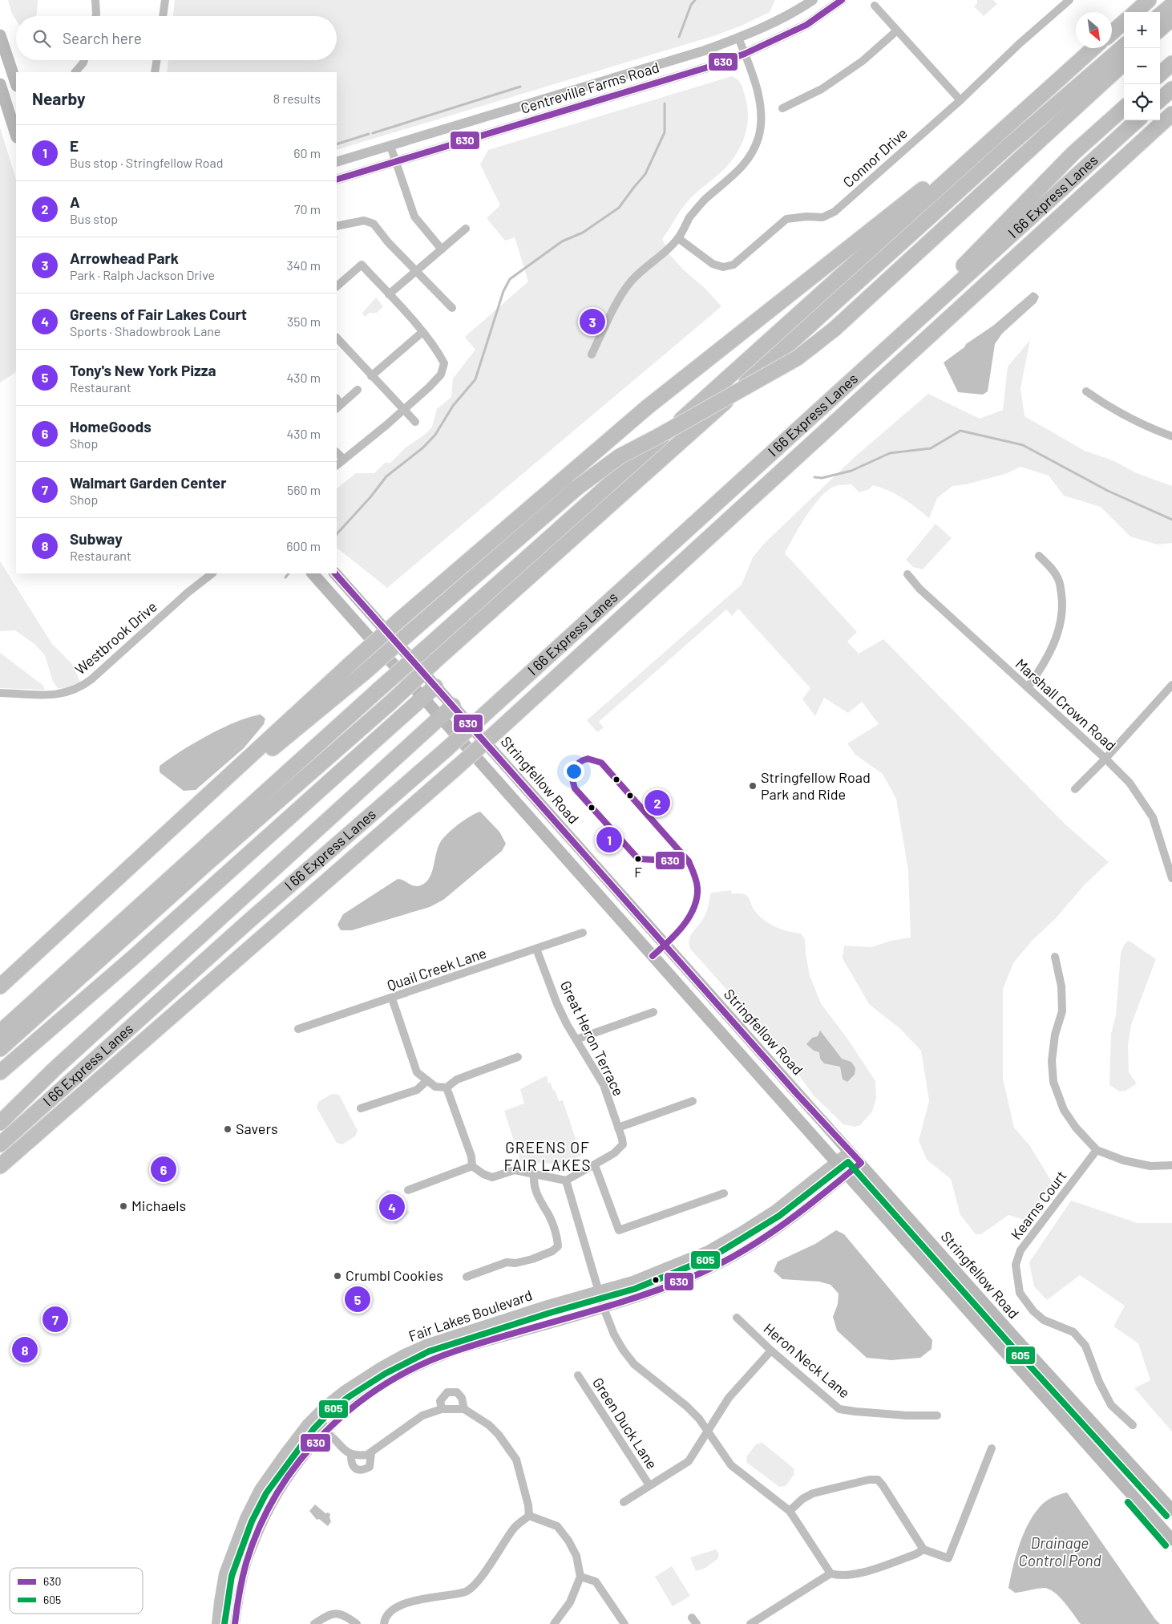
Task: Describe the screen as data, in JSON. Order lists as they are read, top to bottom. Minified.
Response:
{"streets":{"highway":["I 66 Express Lanes"],"main road":["Stringfellow Road"],"street":["Centreville Farms Road","Connor Drive","Westbrook Drive","Marshall Crown Road","Quail Creek Lane","Great Heron Terrace","Kearns Court","Fair Lakes Boulevard","Heron Neck Lane","Green Duck Lane"]},"crossings":[["Stringfellow Road","Fair Lakes Boulevard"],["Quail Creek Lane","Great Heron Terrace"],["Heron Neck Lane","Green Duck Lane"]],"districts":["GREENS OF FAIR LAKES"],"water":["Drainage Control Pond"],"places":["Stringfellow Road Park and Ride","F","Savers","Michaels","Crumbl Cookies"],"lines":["transit line 630","transit line 605"],"legend":["630","605"],"north":"bottom right","page":{"map_buttons":["+","−"],"search":"Search here","heading":["Nearby","8 results"],"list":[{"mark":"1","name":"E","note":"Bus stop · Stringfellow Road","value":"60 m"},{"mark":"2","name":"A","note":"Bus stop","value":"70 m"},{"mark":"3","name":"Arrowhead Park","note":"Park · Ralph Jackson Drive","value":"340 m"},{"mark":"4","name":"Greens of Fair Lakes Court","note":"Sports · Shadowbrook Lane","value":"350 m"},{"mark":"5","name":"Tony's New York Pizza","note":"Restaurant","value":"430 m"},{"mark":"6","name":"HomeGoods","note":"Shop","value":"430 m"},{"mark":"7","name":"Walmart Garden Center","note":"Shop","value":"560 m"},{"mark":"8","name":"Subway","note":"Restaurant","value":"600 m"}],"pins":["3","2","1","6","4","5","7","8"]}}
